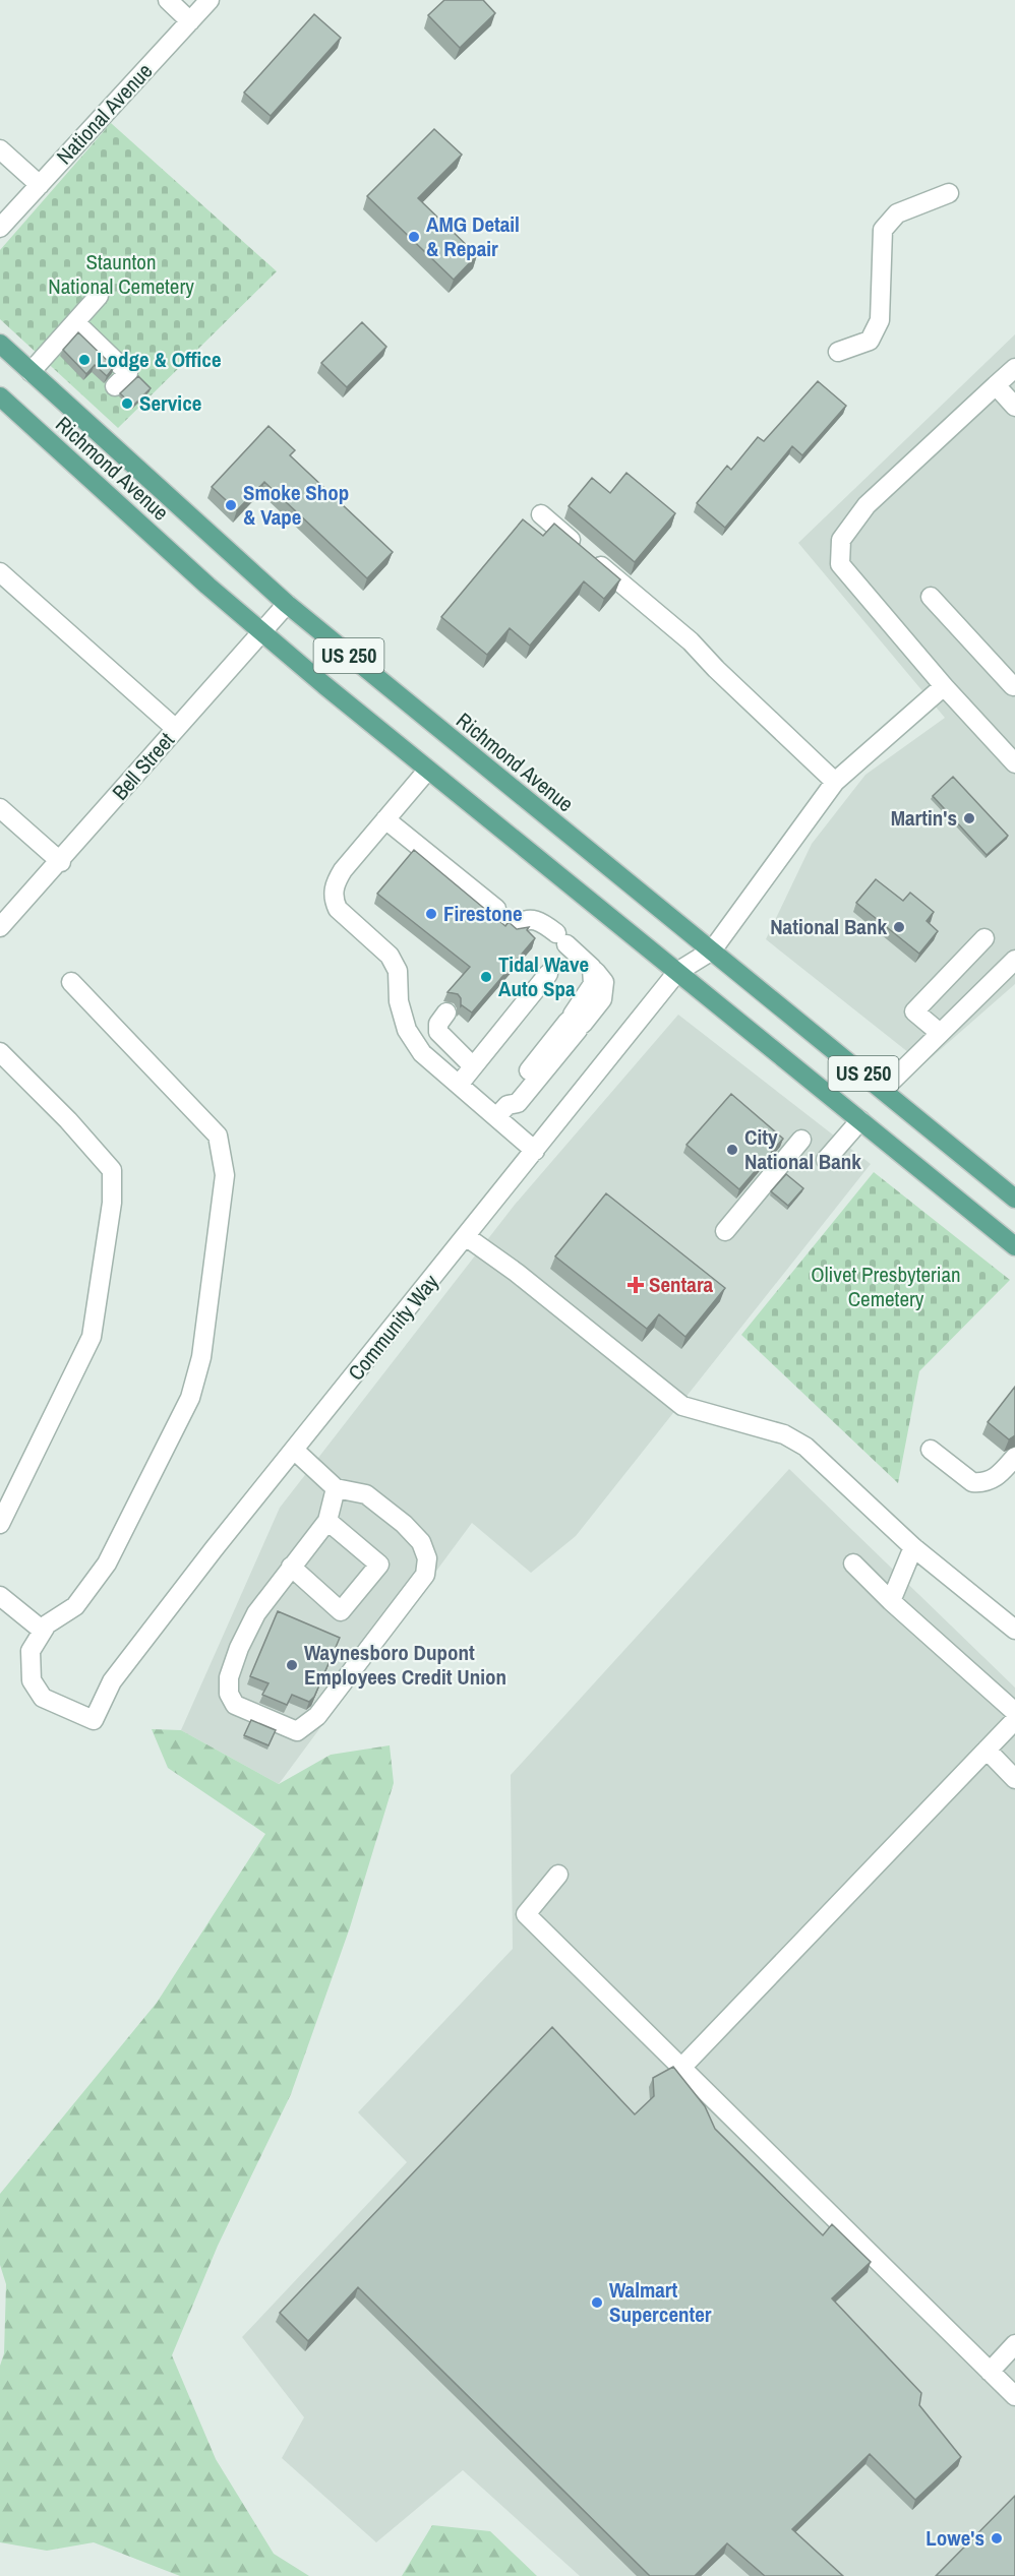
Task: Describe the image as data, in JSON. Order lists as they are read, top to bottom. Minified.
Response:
{"streets":{"main road":["Richmond Avenue","US 250"],"street":["National Avenue","Bell Street","Community Way"]},"crossings":[["Richmond Avenue","Bell Street"],["Richmond Avenue","Community Way"]],"parks":["Staunton National Cemetery","Olivet Presbyterian Cemetery"],"places":{"other":["AMG Detail & Repair","Lodge & Office","Service","Smoke Shop & Vape","Martin's","Firestone","National Bank","Tidal Wave Auto Spa","City National Bank","Waynesboro Dupont Employees Credit Union","Walmart Supercenter","Lowe's"],"health":["Sentara"]}}
